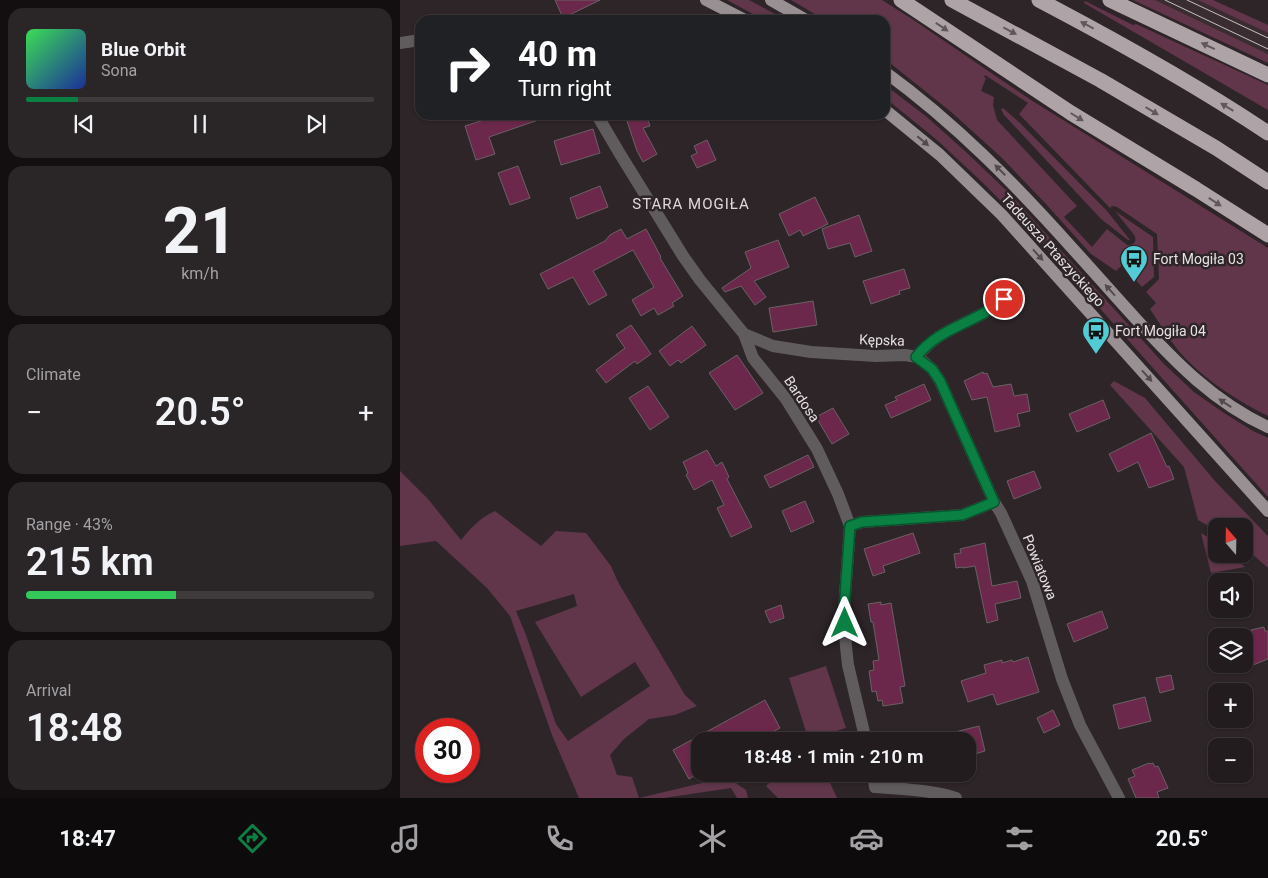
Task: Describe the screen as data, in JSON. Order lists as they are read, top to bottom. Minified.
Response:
{"streets":{"main road":["Tadeusza Ptaszyckiego"],"street":["Kępska","Bardosa","Powiatowa"]},"crossings":[["Kępska","Bardosa"],["Kępska","Powiatowa"]],"districts":["STARA MOGIŁA"],"places":{"bus stop":["Fort Mogiła 03","Fort Mogiła 04"]},"north":"top","page":{"turn":["40 m","Turn right"],"song":["Blue Orbit","Sona"],"tile":[["21","km/h"],"Climate",["Range · 43%","215 km"],["Arrival","18:48"]],"heat":["−","20.5°","+"],"map_buttons":["+","−"],"limit":"30","trip":"18:48 · 1 min · 210 m","tabs":["18:47","20.5°"]}}
